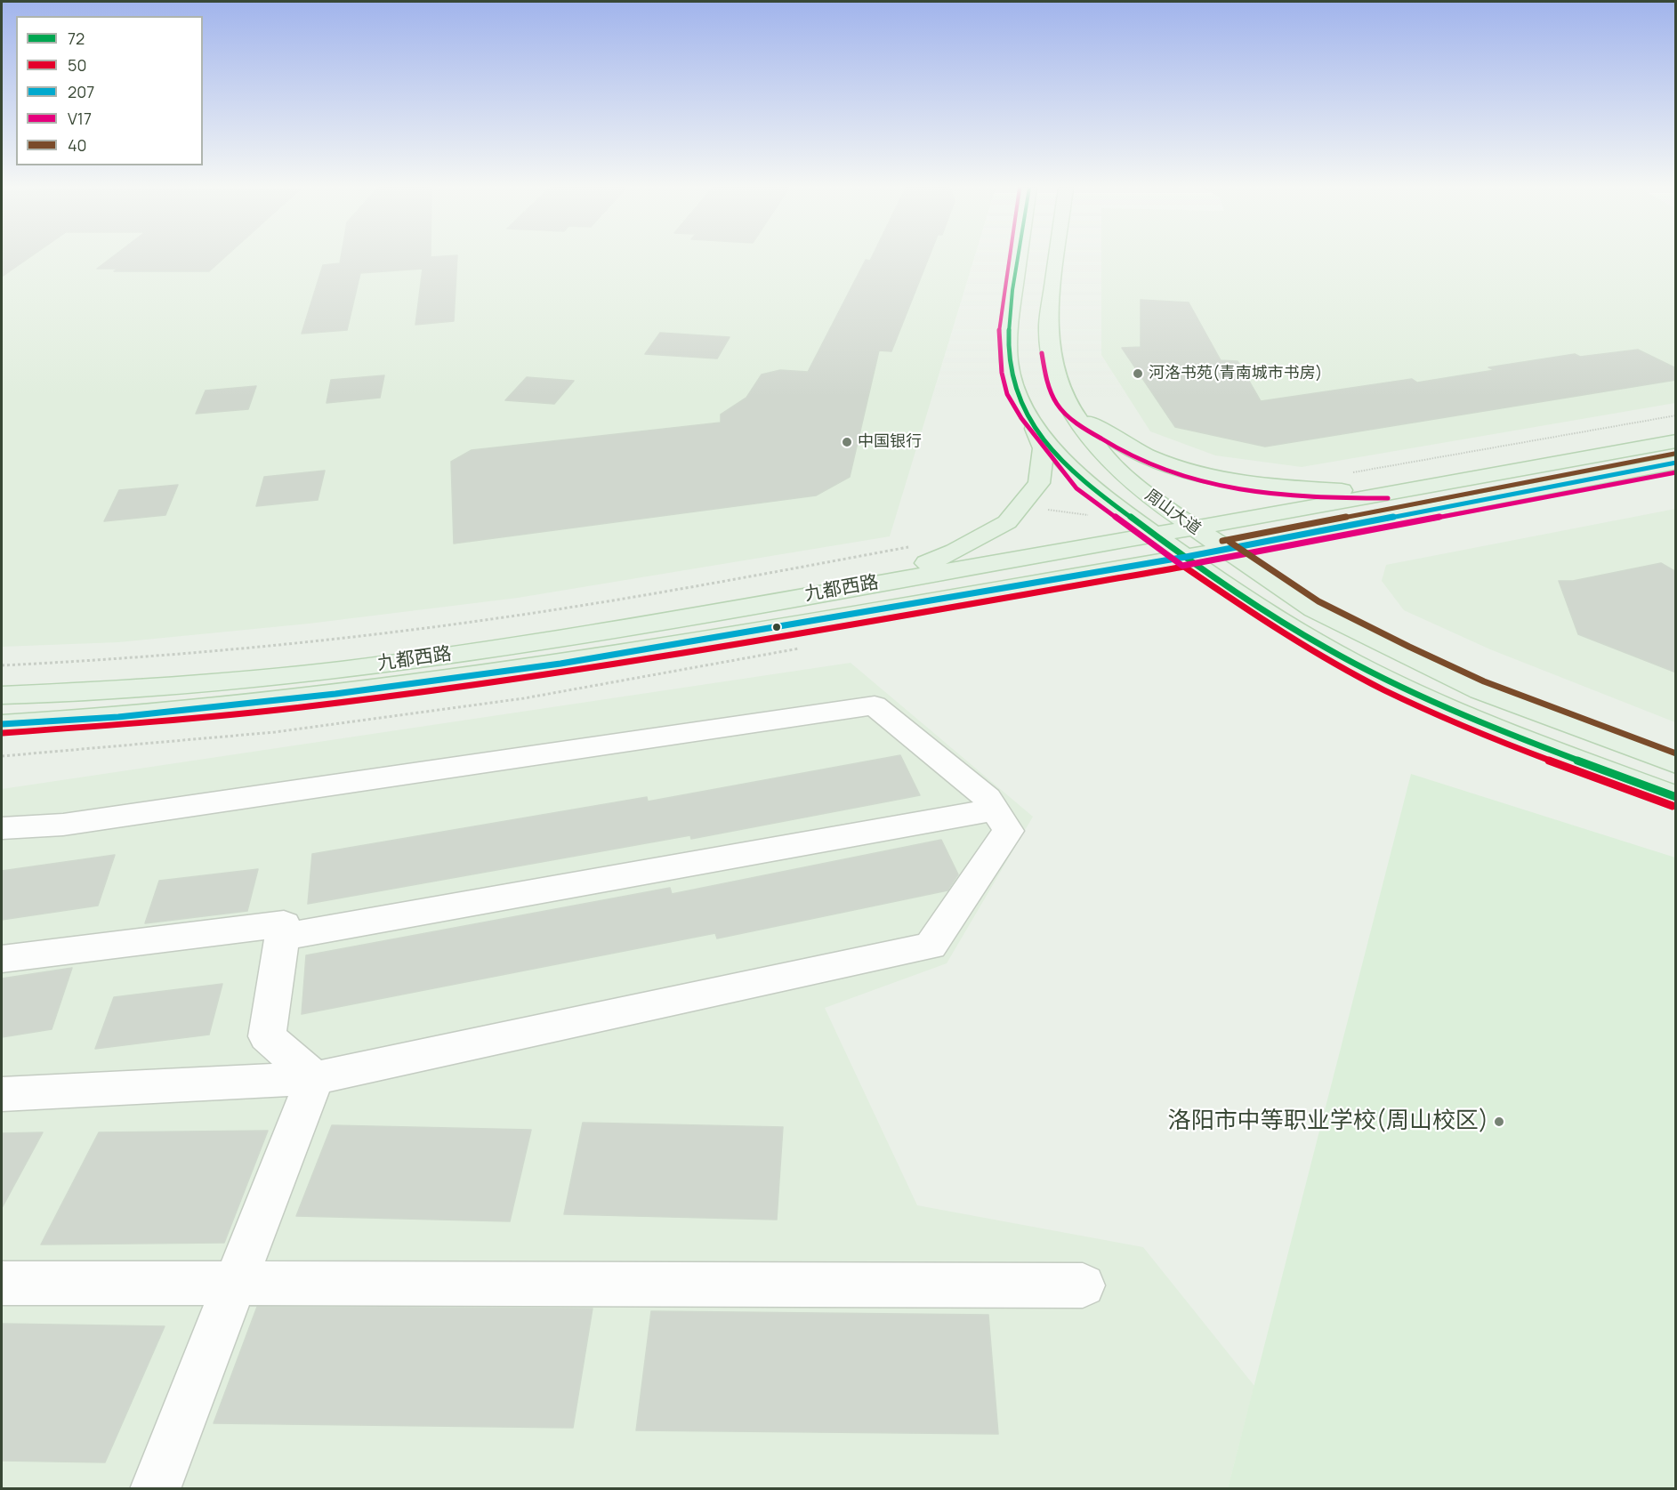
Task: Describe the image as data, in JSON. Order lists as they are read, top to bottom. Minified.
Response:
{"streets":{"main road":["周山大道","九都西路"]},"crossings":[["周山大道","九都西路"]],"places":["河洛书苑(青南城市书房)","中国银行","洛阳市中等职业学校(周山校区)"],"lines":["transit line 72","transit line V17","transit line 40","transit line 207","transit line 50"],"legend":["72","50","207","V17","40"]}
